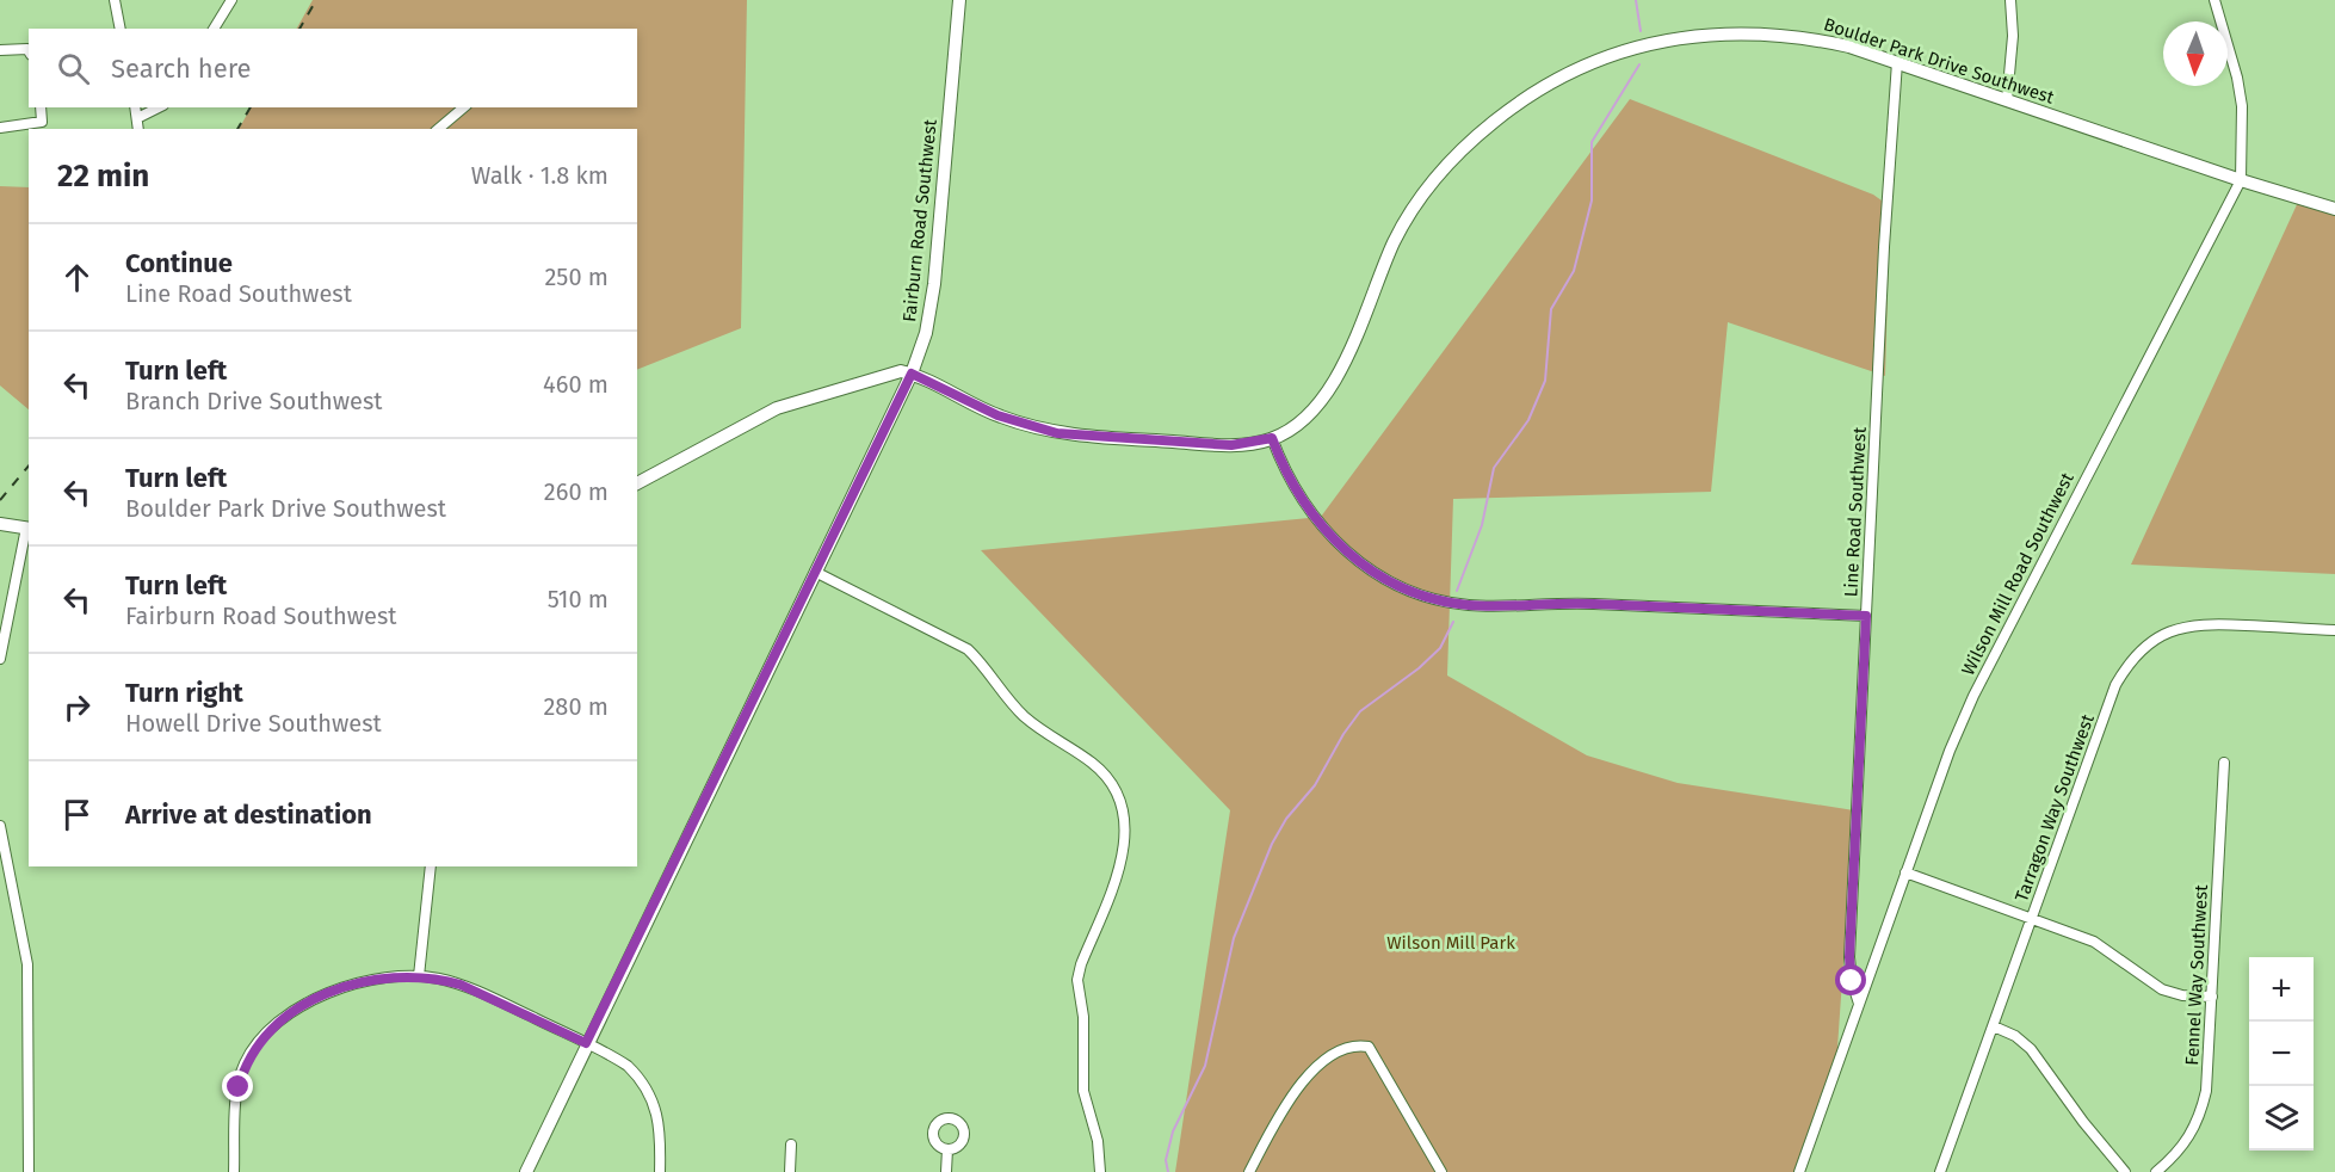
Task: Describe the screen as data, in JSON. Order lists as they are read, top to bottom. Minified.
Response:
{"streets":{"street":["Boulder Park Drive Southwest","Fairburn Road Southwest","Line Road Southwest","Wilson Mill Road Southwest","Tarragon Way Southwest","Fennel Way Southwest"]},"crossings":[["Boulder Park Drive Southwest","Fairburn Road Southwest"],["Boulder Park Drive Southwest","Line Road Southwest"],["Boulder Park Drive Southwest","Wilson Mill Road Southwest"],["Line Road Southwest","Wilson Mill Road Southwest"]],"parks":["Wilson Mill Park"],"north":"bottom","page":{"search":"Search here","heading":["22 min","Walk · 1.8 km"],"list":[["Continue","Line Road Southwest","250 m"],["Turn left","Branch Drive Southwest","460 m"],["Turn left","Boulder Park Drive Southwest","260 m"],["Turn left","Fairburn Road Southwest","510 m"],["Turn right","Howell Drive Southwest","280 m"],"Arrive at destination"],"map_buttons":["+","−"]}}
